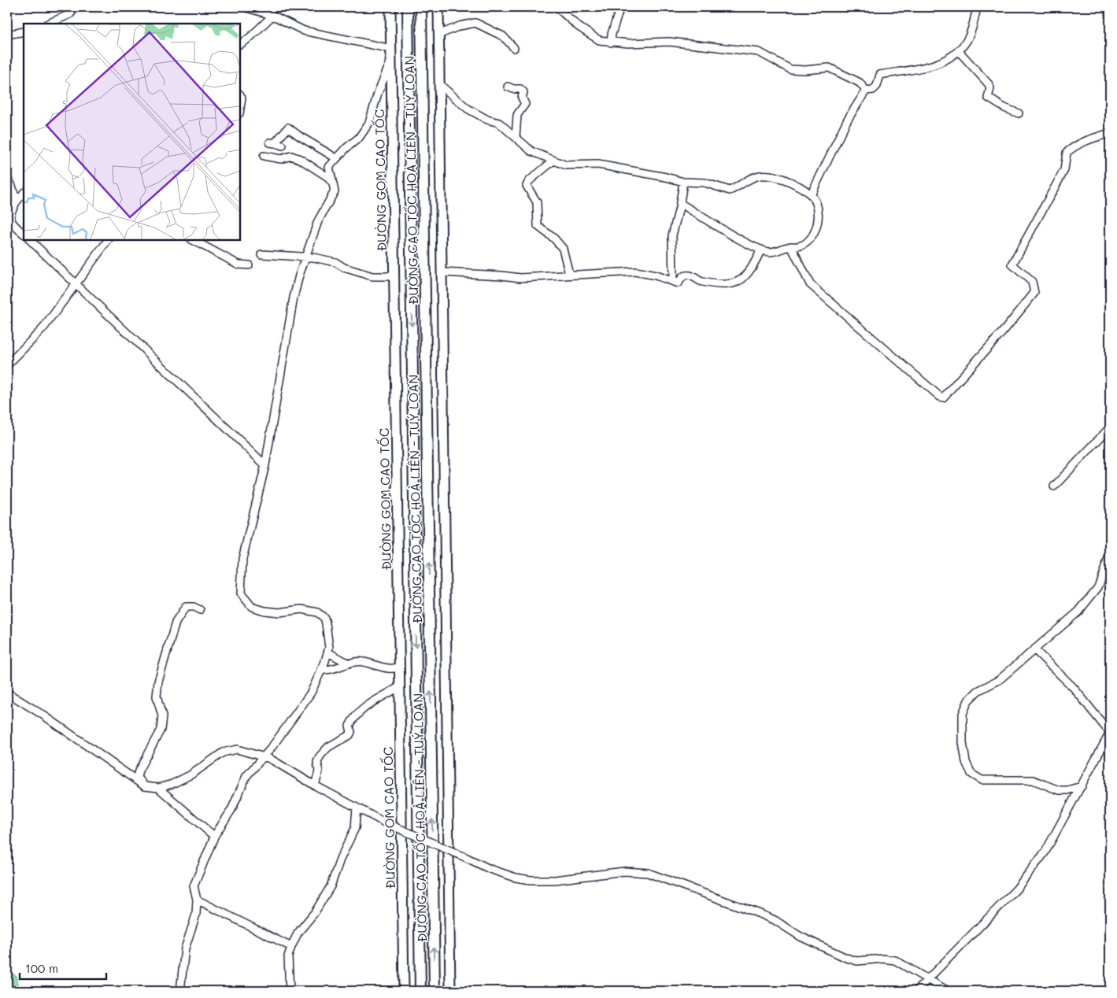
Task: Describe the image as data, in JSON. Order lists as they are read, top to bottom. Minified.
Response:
{"streets":{"highway":["ĐƯỜNG CAO TỐC HOÀ LIÊN - TUÝ LOAN"],"main road":["ĐƯỜNG GOM CAO TỐC"]},"scale_bar":"100 m"}
